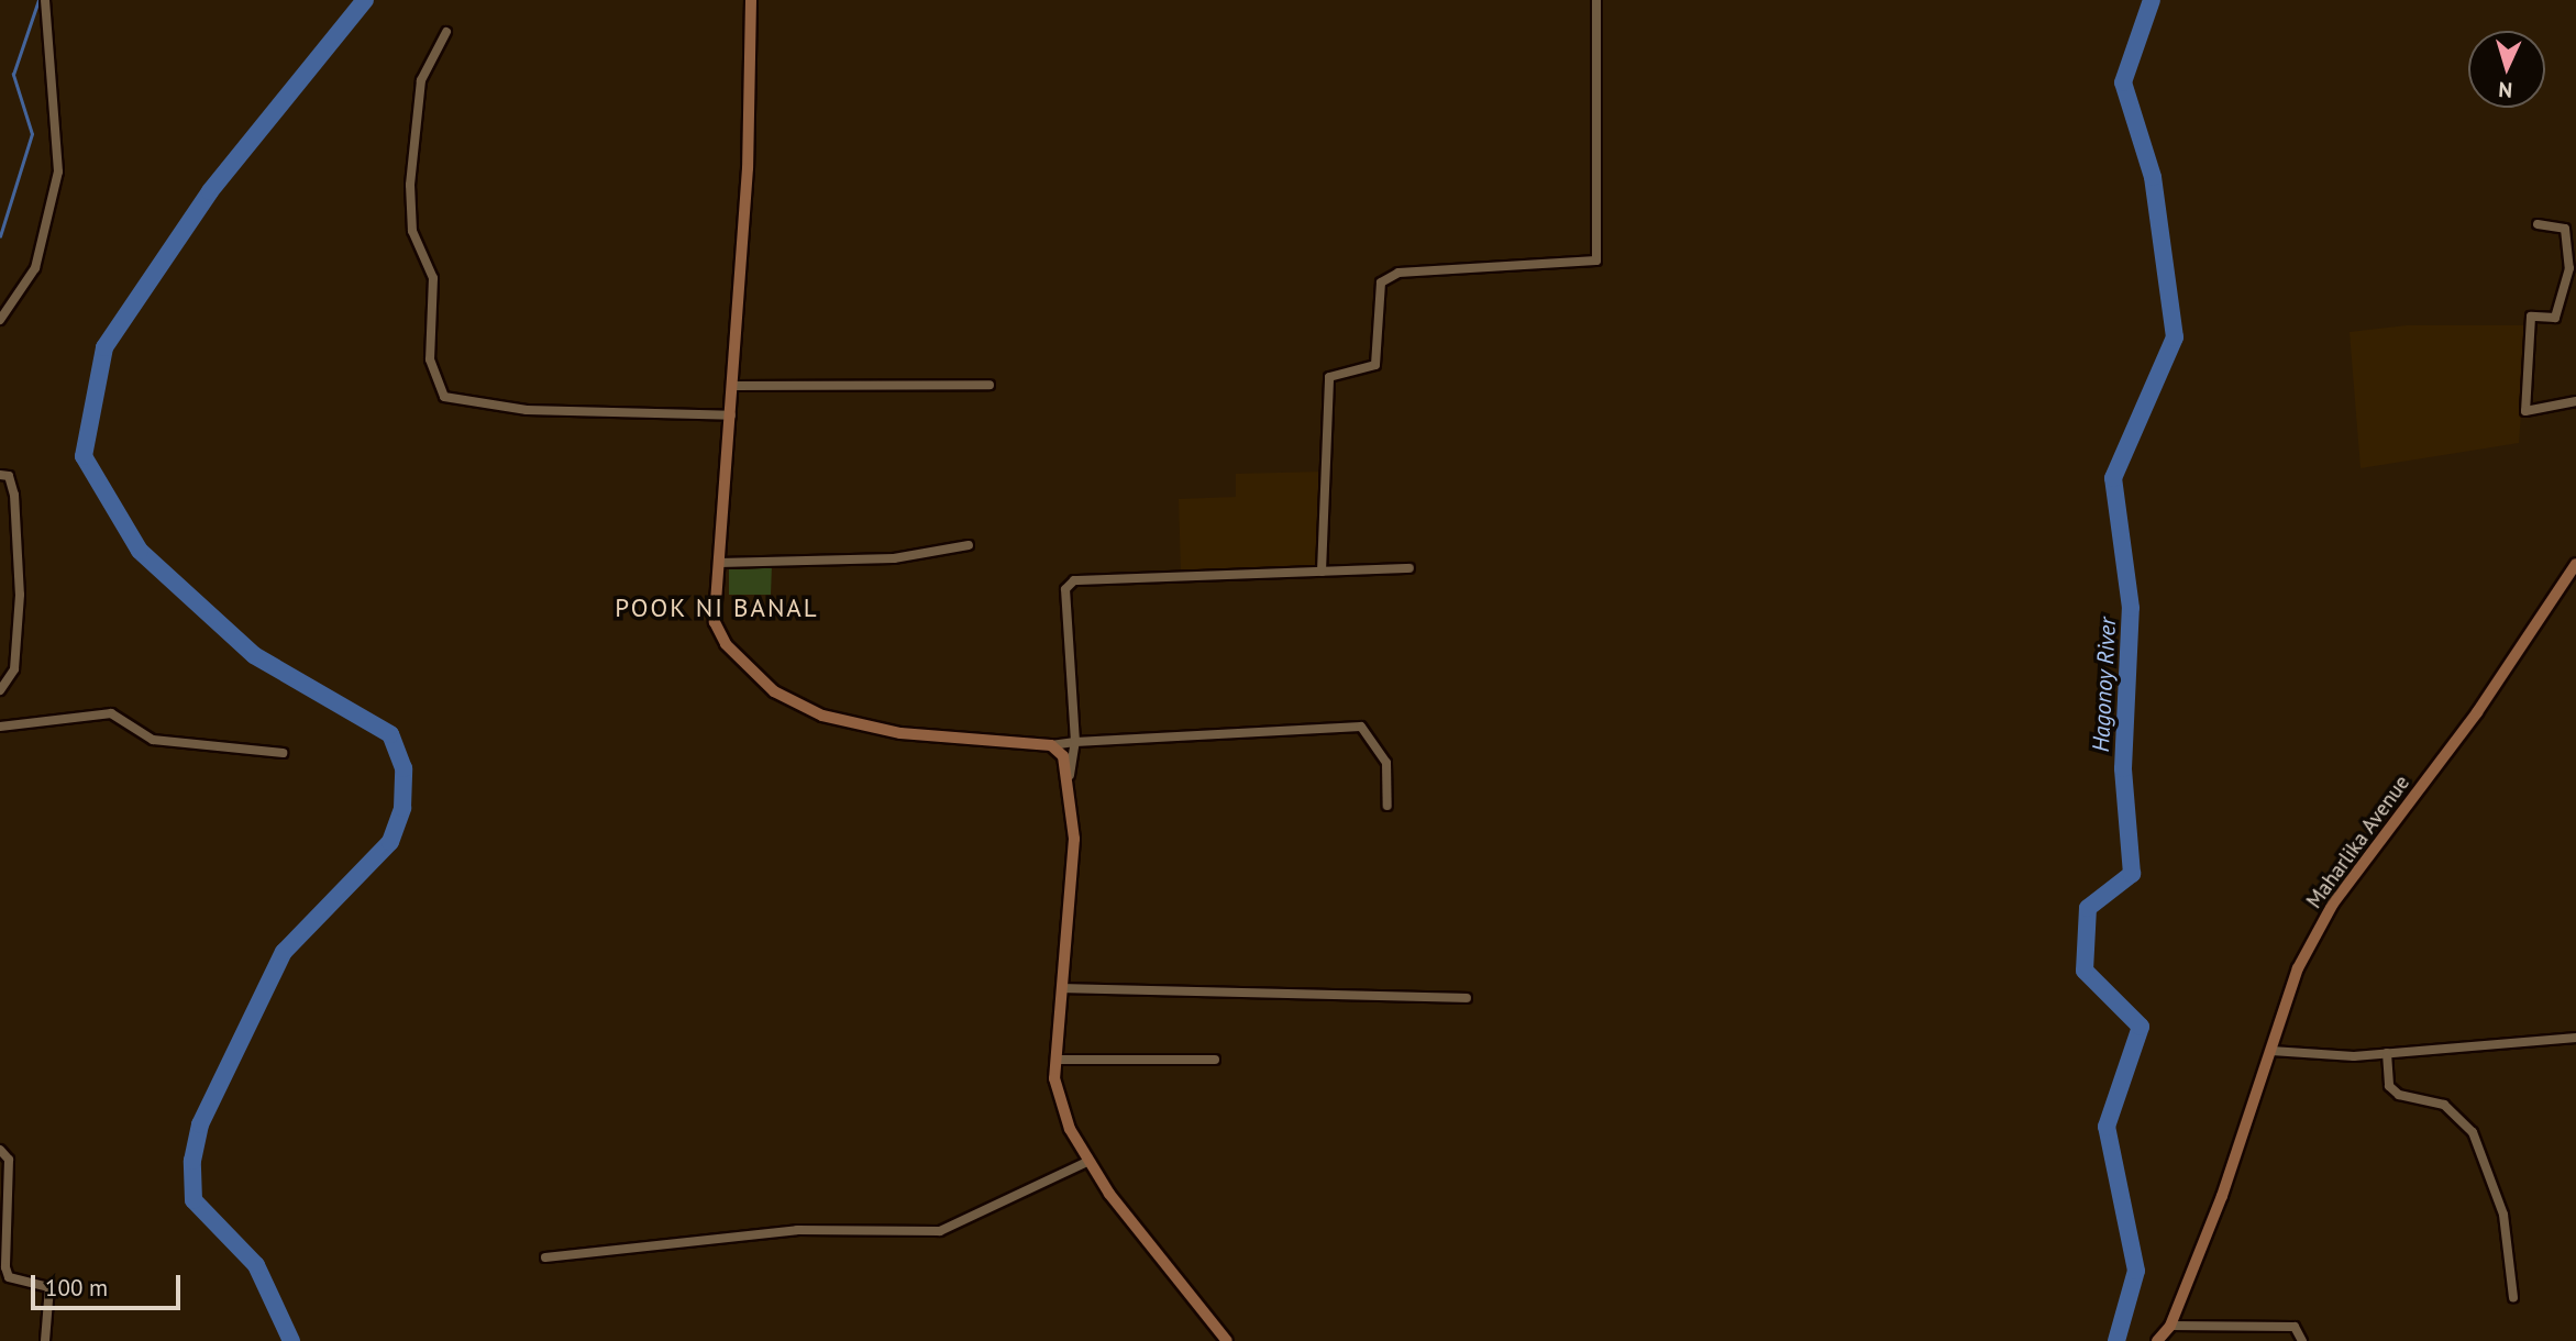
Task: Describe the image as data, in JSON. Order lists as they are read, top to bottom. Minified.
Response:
{"streets":{"street":["Maharlika Avenue"]},"districts":["POOK NI BANAL"],"water":["Hagonoy River"],"scale_bar":"100 m","north":"bottom"}
